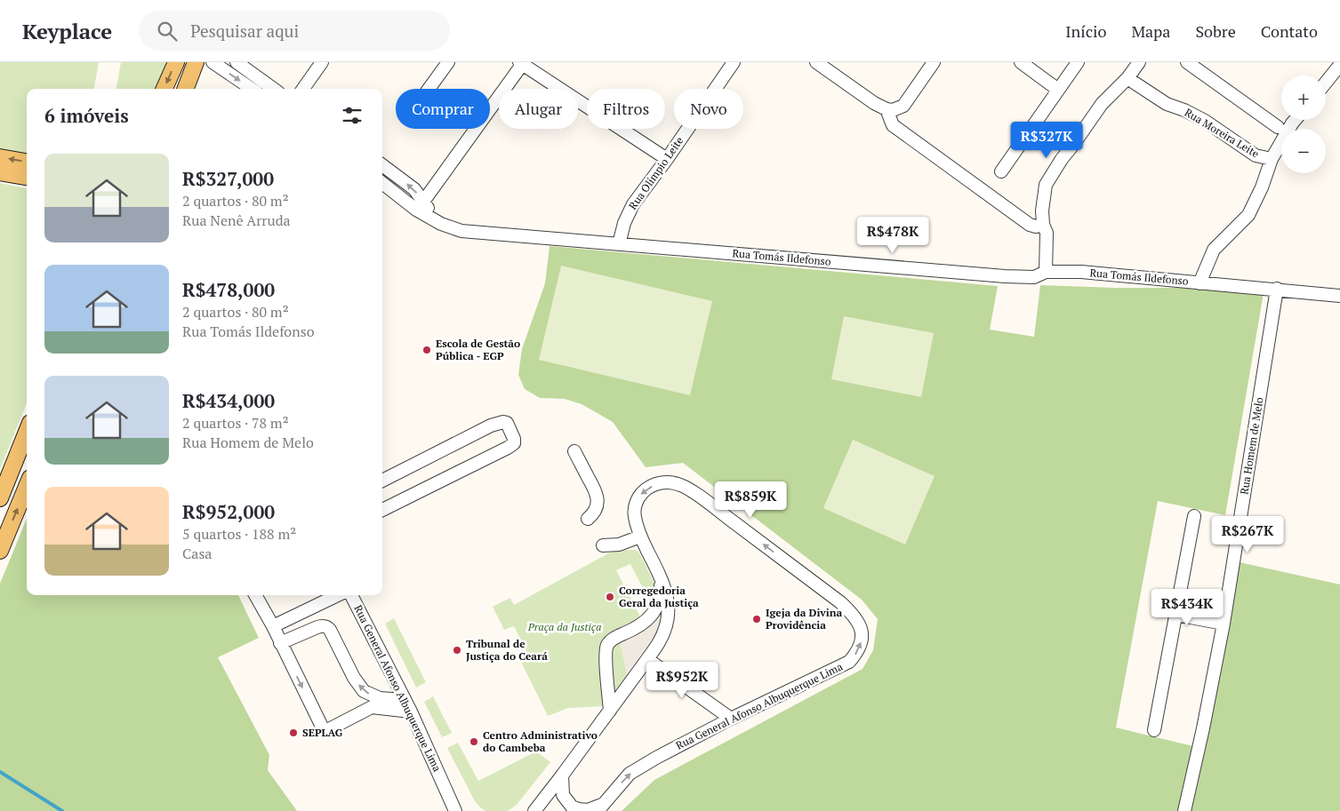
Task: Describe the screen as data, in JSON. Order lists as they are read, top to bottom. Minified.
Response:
{"streets":{"street":["Rua Moreira Leite","Rua Olímpio Leite","Rua Tomás Ildefonso","Rua Homem de Melo","Rua General Afonso Albuquerque Lima"]},"crossings":[["Rua Olímpio Leite","Rua Tomás Ildefonso"],["Rua Tomás Ildefonso","Rua Homem de Melo"]],"parks":["Praça da Justiça"],"places":["Escola de Gestão Pública - EGP","Corregedoria Geral da Justiça","Igeja da Divina Providência","Tribunal de Justiça do Ceará","SEPLAG","Centro Administrativo do Cambeba"],"page":{"header":"Keyplace","search":"Pesquisar aqui","nav":["Início","Mapa","Sobre","Contato"],"map_buttons":["+","−"],"chip":["Comprar","Alugar","Filtros","Novo"],"heading":"6 imóveis","price":["R$327K","R$478K","R$859K","R$267K","R$434K","R$952K"],"list":[{"name":"R$327,000","note":"2 quartos · 80 m² · Rua Nenê Arruda"},{"name":"R$478,000","note":"2 quartos · 80 m² · Rua Tomás Ildefonso"},{"name":"R$434,000","note":"2 quartos · 78 m² · Rua Homem de Melo"},{"name":"R$952,000","note":"5 quartos · 188 m² · Casa"}]}}
